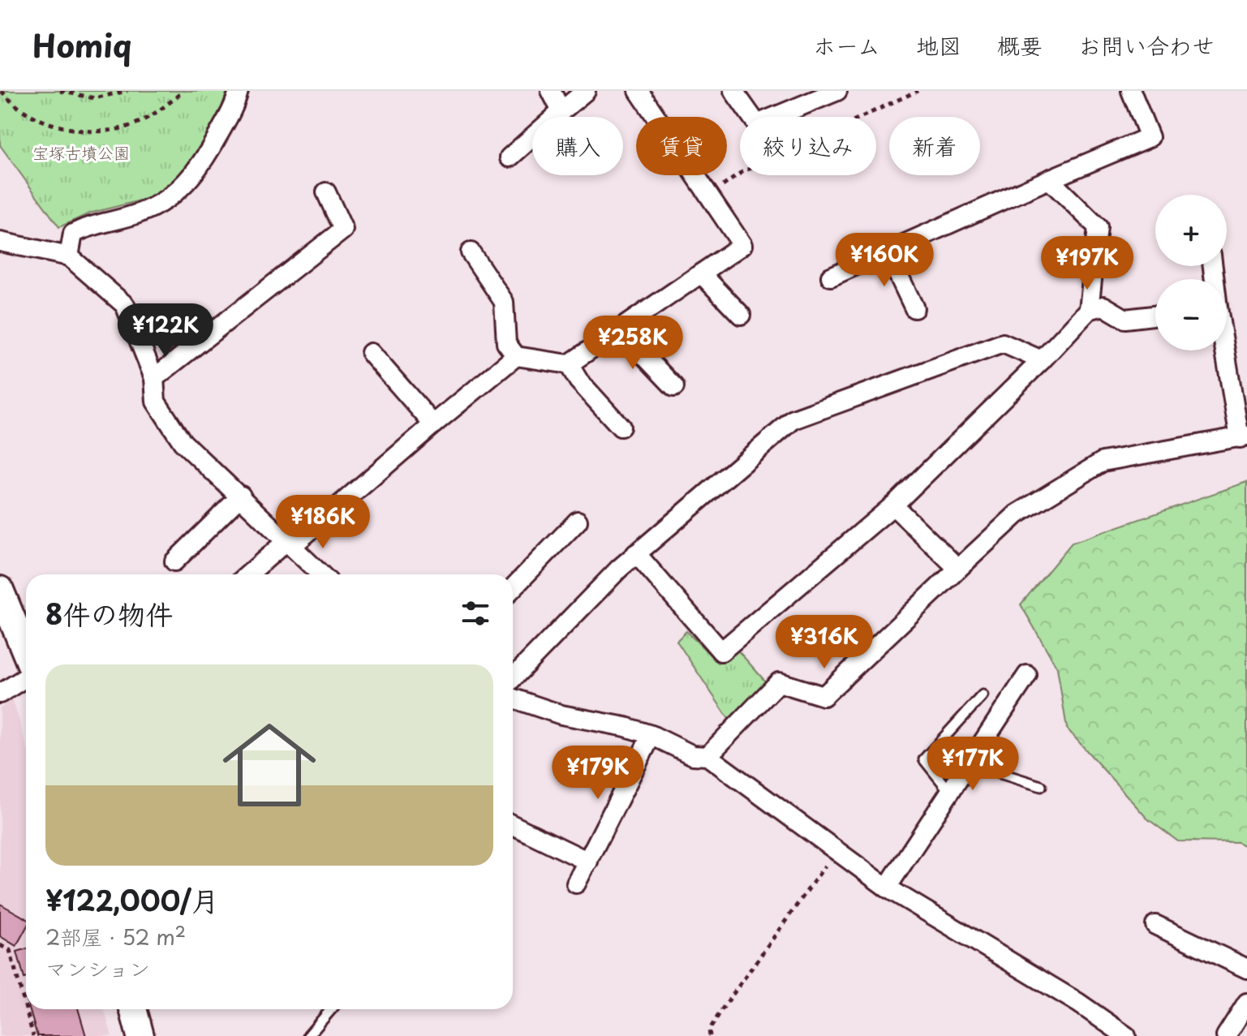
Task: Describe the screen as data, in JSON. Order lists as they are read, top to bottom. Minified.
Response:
{"parks":["宝塚古墳公園"],"page":{"header":"Homiq","nav":["ホーム","地図","概要","お問い合わせ"],"chip":["購入","賃貸","絞り込み","新着"],"map_buttons":["+","−"],"price":["¥160K","¥197K","¥122K","¥258K","¥186K","¥316K","¥177K","¥179K"],"heading":"8件の物件","list":[{"name":"¥122,000/月","note":"2部屋 · 52 m² · マンション"}]}}
